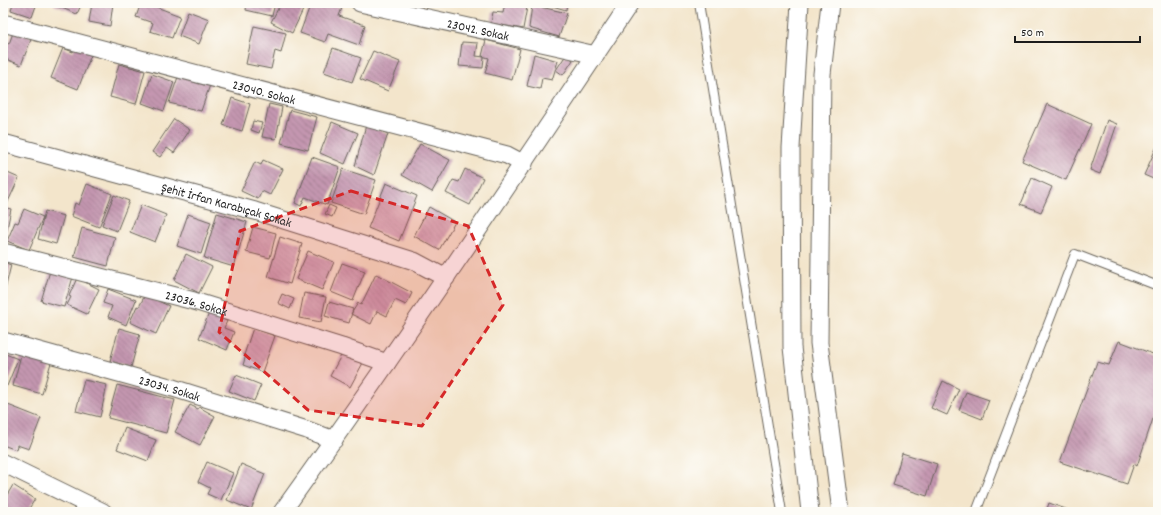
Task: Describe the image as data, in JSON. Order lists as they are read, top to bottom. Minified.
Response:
{"streets":{"street":["23042. Sokak","23040. Sokak","Şehit İrfan Karabıçak Sokak","23036. Sokak","23034. Sokak"]},"scale_bar":"50 m"}
